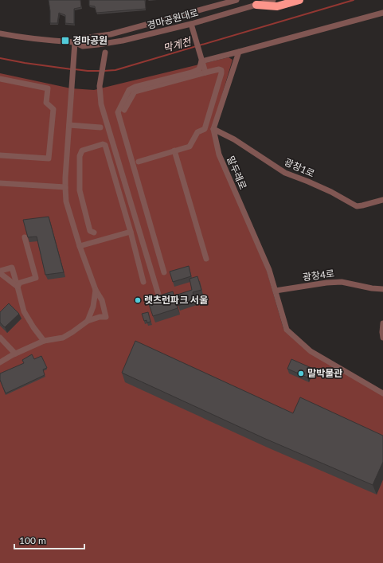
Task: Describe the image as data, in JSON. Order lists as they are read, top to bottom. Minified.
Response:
{"streets":{"street":["경마공원대로","광창1로","말두레로","광창4로"]},"crossings":[["광창1로","말두레로"],["말두레로","광창4로"]],"water":["막계천"],"places":{"transit":["경마공원"],"other":["렛츠런파크 서울","말박물관"]},"scale_bar":"100 m"}
